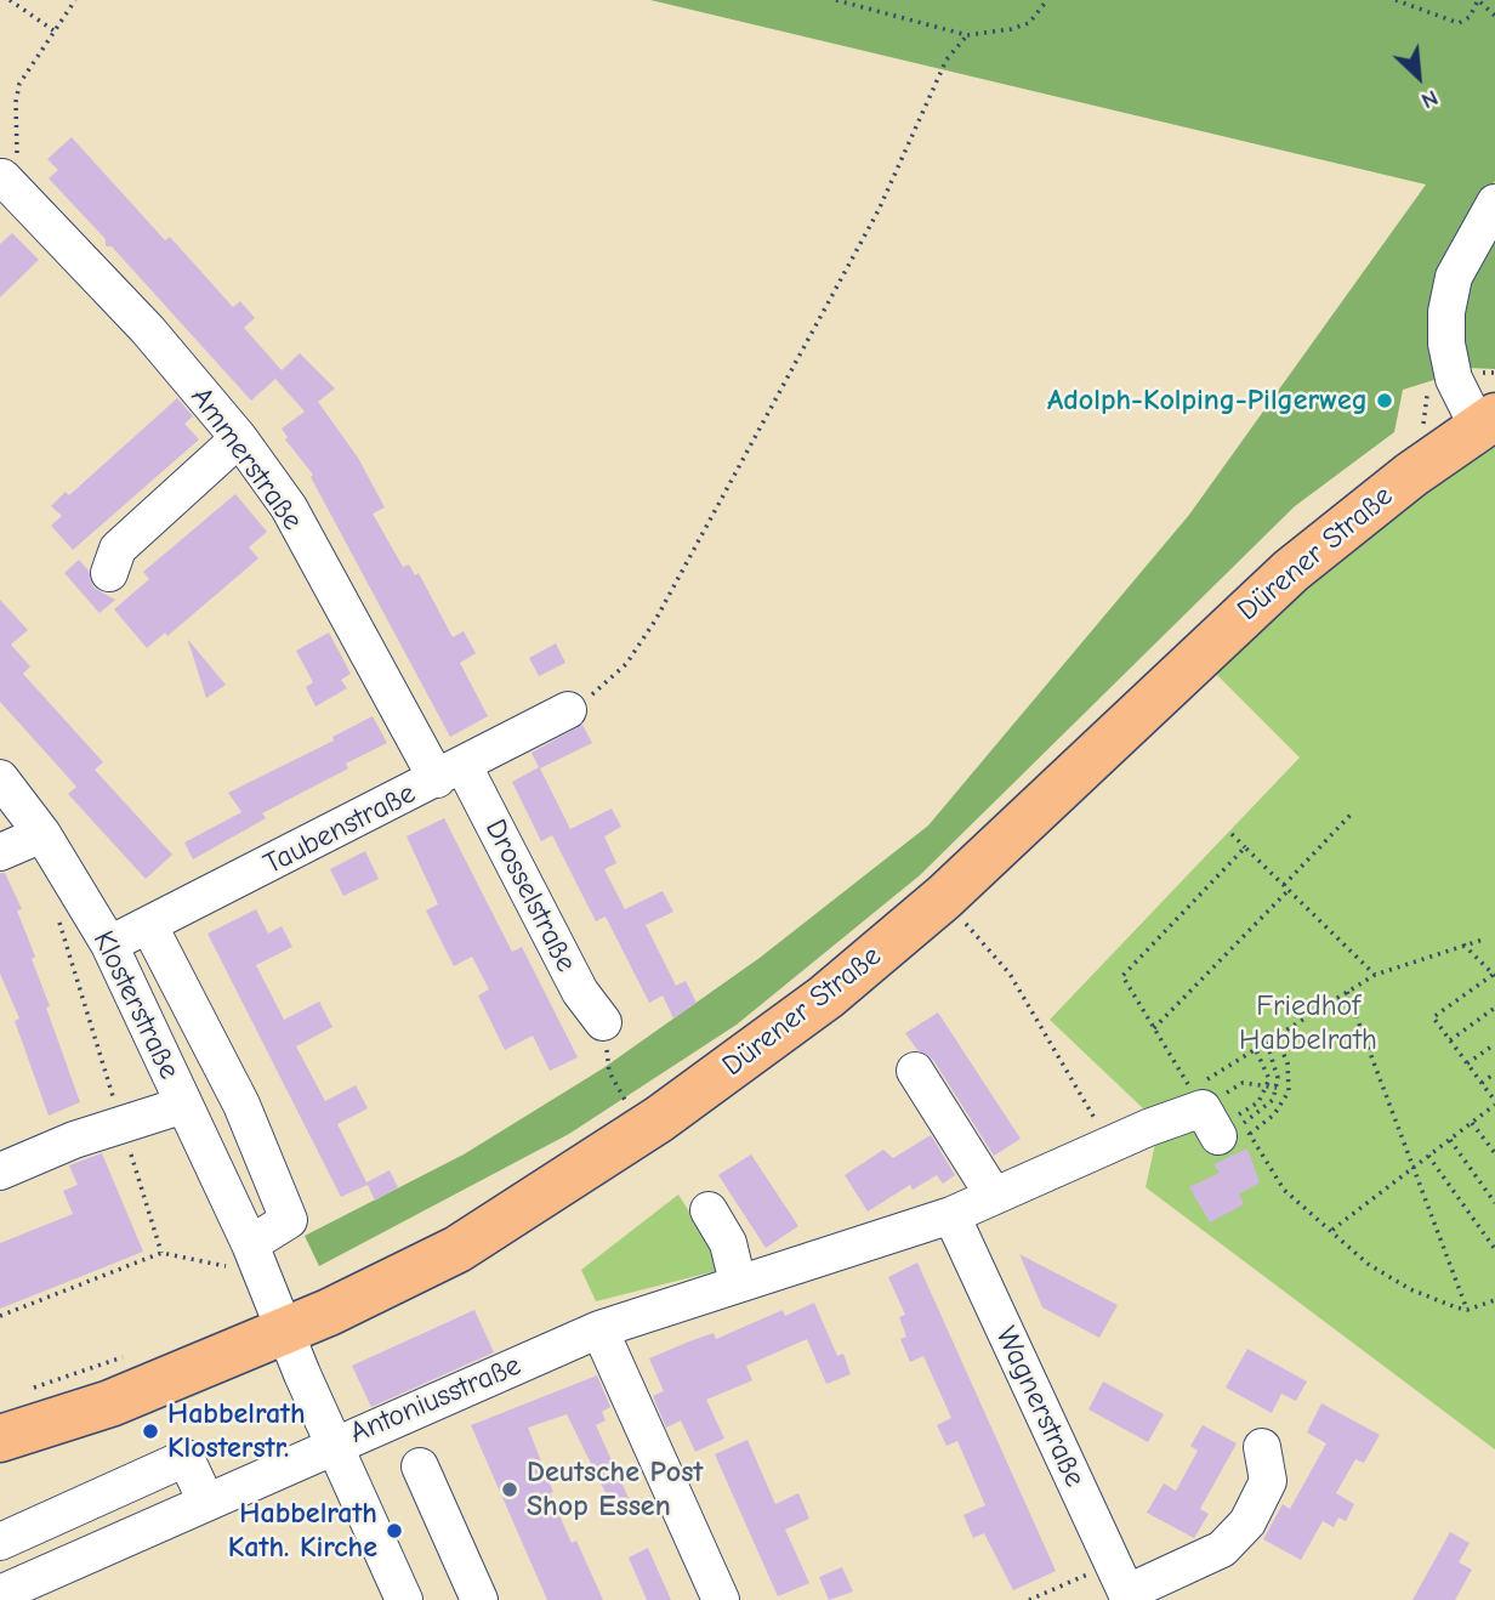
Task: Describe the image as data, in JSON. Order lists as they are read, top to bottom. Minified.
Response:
{"streets":{"main road":["Dürener Straße"],"street":["Ammerstraße","Taubenstraße","Drosselstraße","Klosterstraße","Antoniusstraße","Wagnerstraße"]},"crossings":[["Ammerstraße","Taubenstraße"],["Ammerstraße","Drosselstraße"],["Dürener Straße","Klosterstraße"],["Taubenstraße","Drosselstraße"],["Taubenstraße","Klosterstraße"],["Klosterstraße","Antoniusstraße"],["Antoniusstraße","Wagnerstraße"]],"parks":["Friedhof Habbelrath"],"places":["Adolph-Kolping-Pilgerweg","Habbelrath Klosterstr.","Deutsche Post Shop Essen","Habbelrath Kath. Kirche"],"north":"bottom right"}
